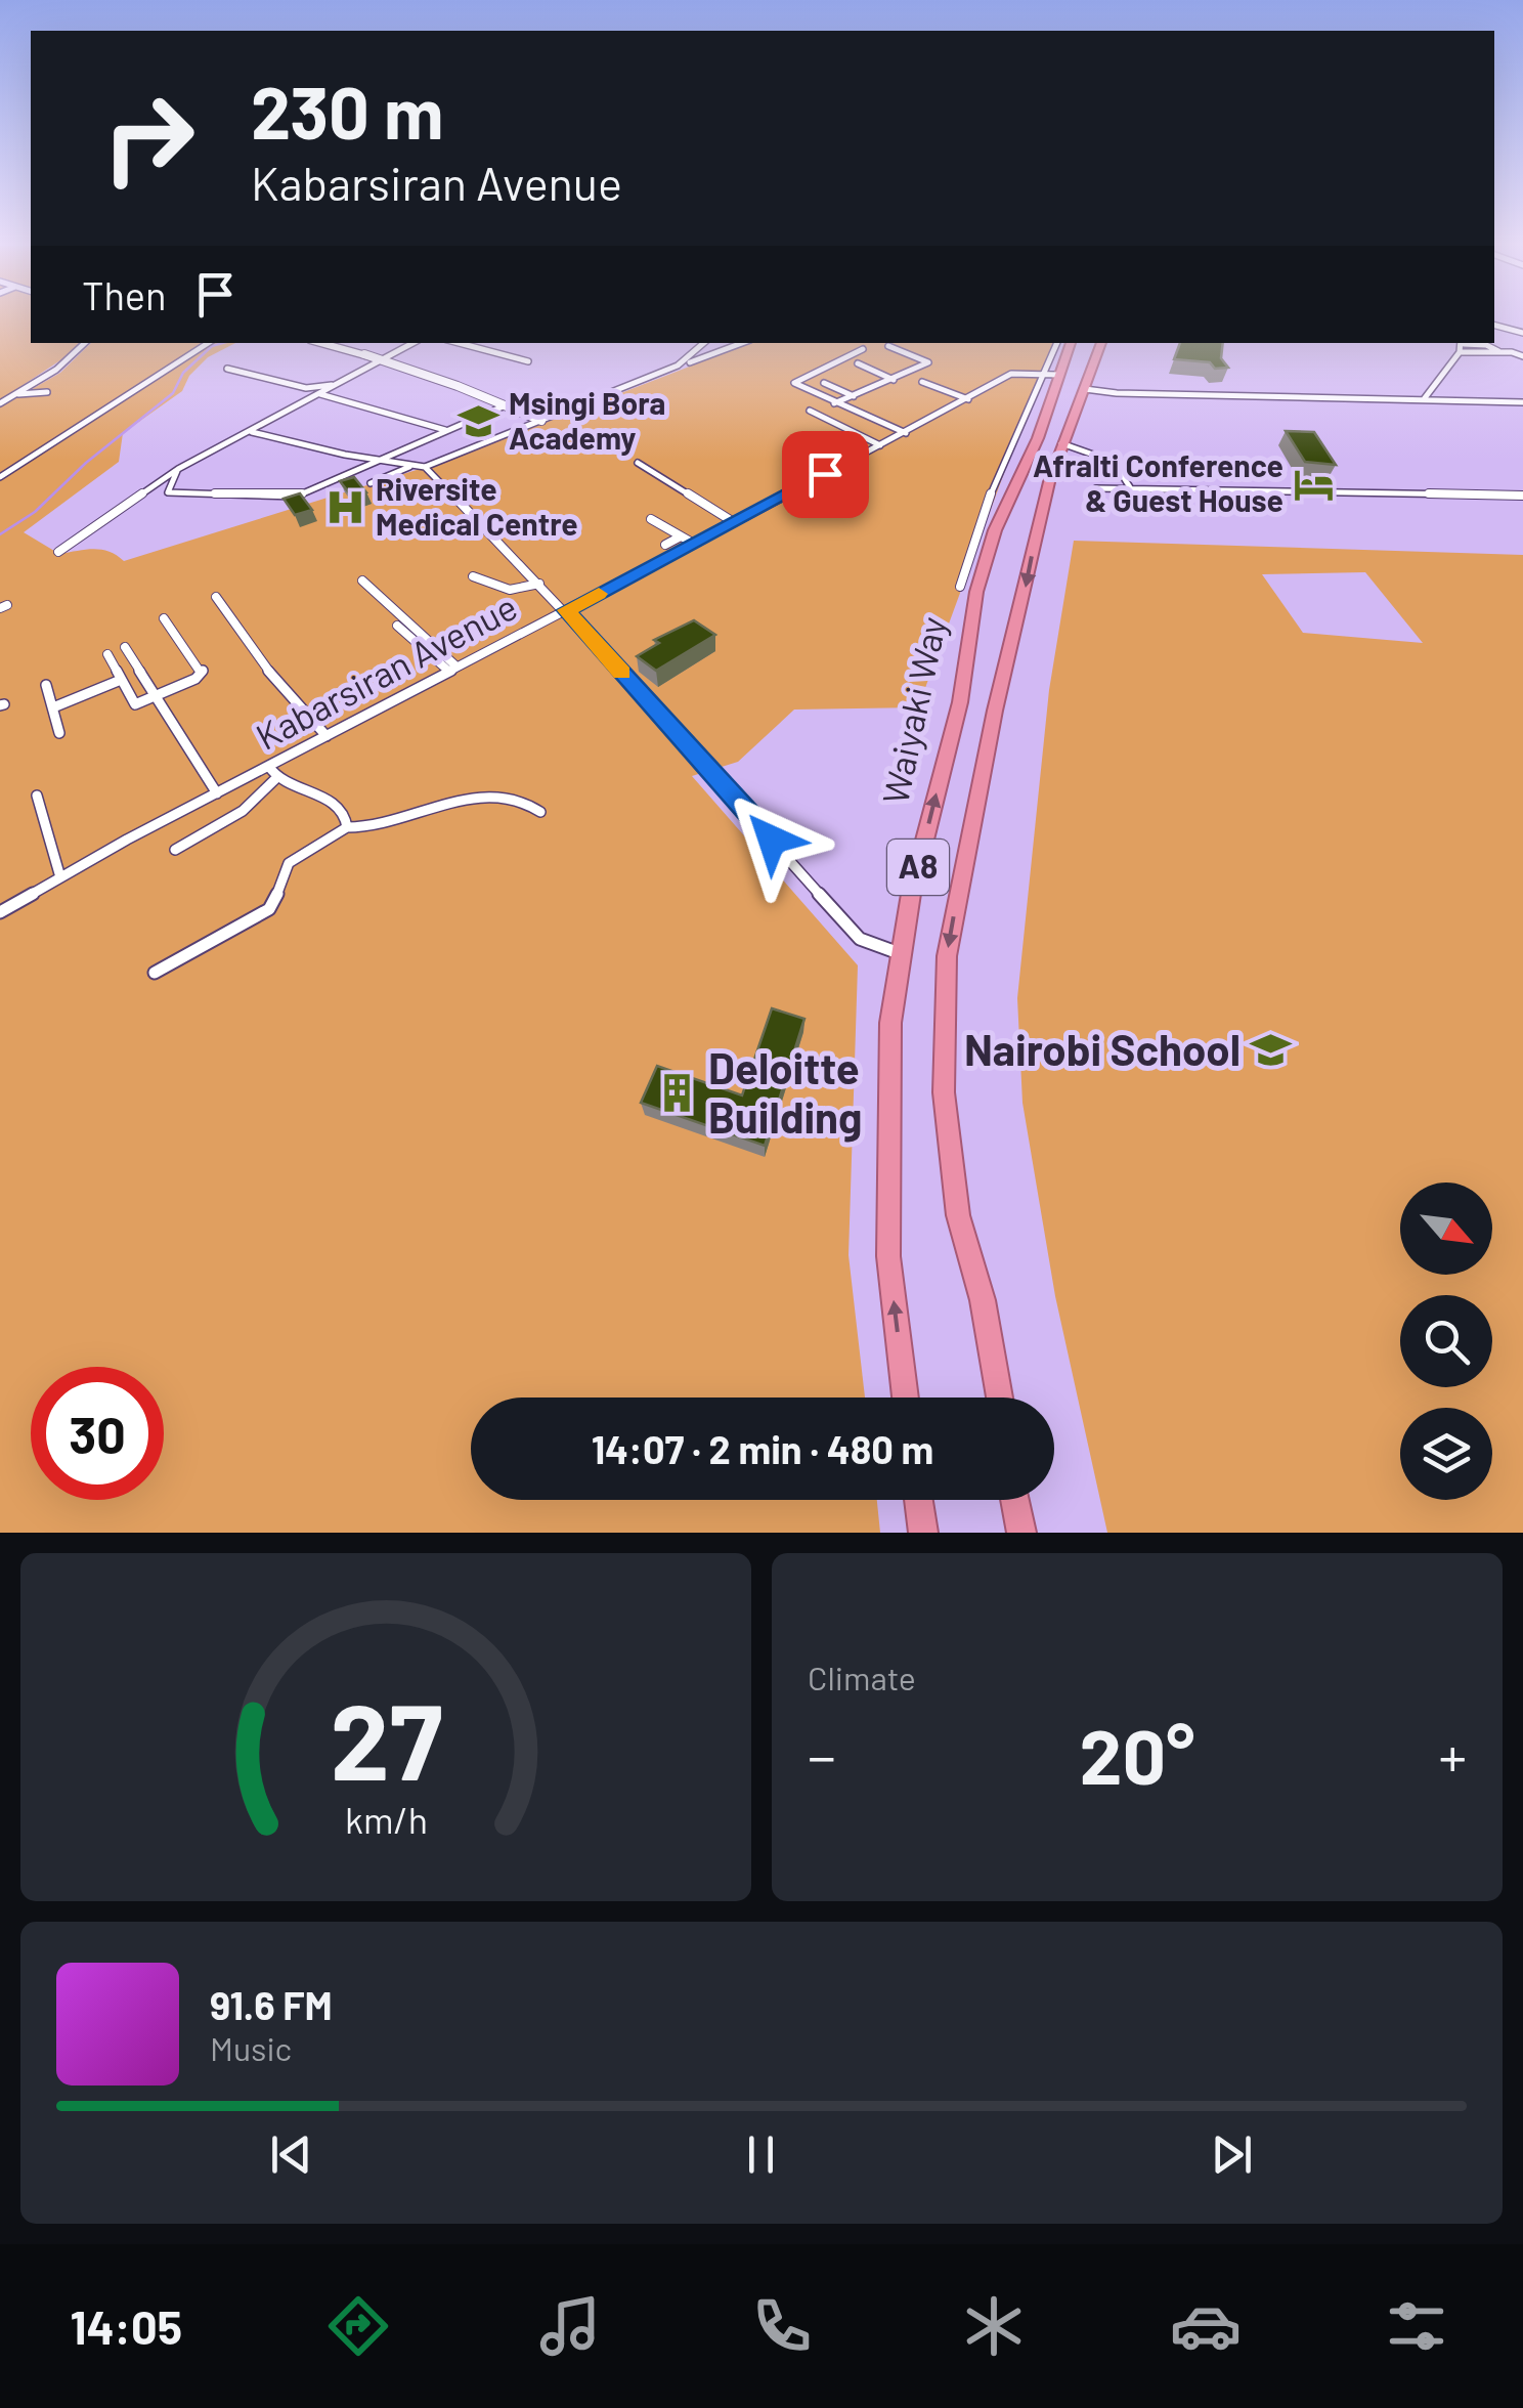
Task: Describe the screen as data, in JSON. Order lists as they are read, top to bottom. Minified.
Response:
{"streets":{"highway":["Waiyaki Way","A8"],"street":["Kabarsiran Avenue"]},"crossings":[["Kabarsiran Avenue","Waiyaki Way"]],"places":{"school or university":["Msingi Bora Academy","Nairobi School"],"hotel":["Afralti Conference & Guest House"],"hospital":["Riversite Medical Centre"],"building":["Deloitte Building"]},"north":"bottom right","page":{"turn":["230 m","Kabarsiran Avenue"],"then":"Then","limit":"30","trip":"14:07 · 2 min · 480 m","tile":"Climate","heat":["−","20°","+"],"song":["91.6 FM","Music"],"tabs":"14:05","gauge":["27","km/h"]}}
